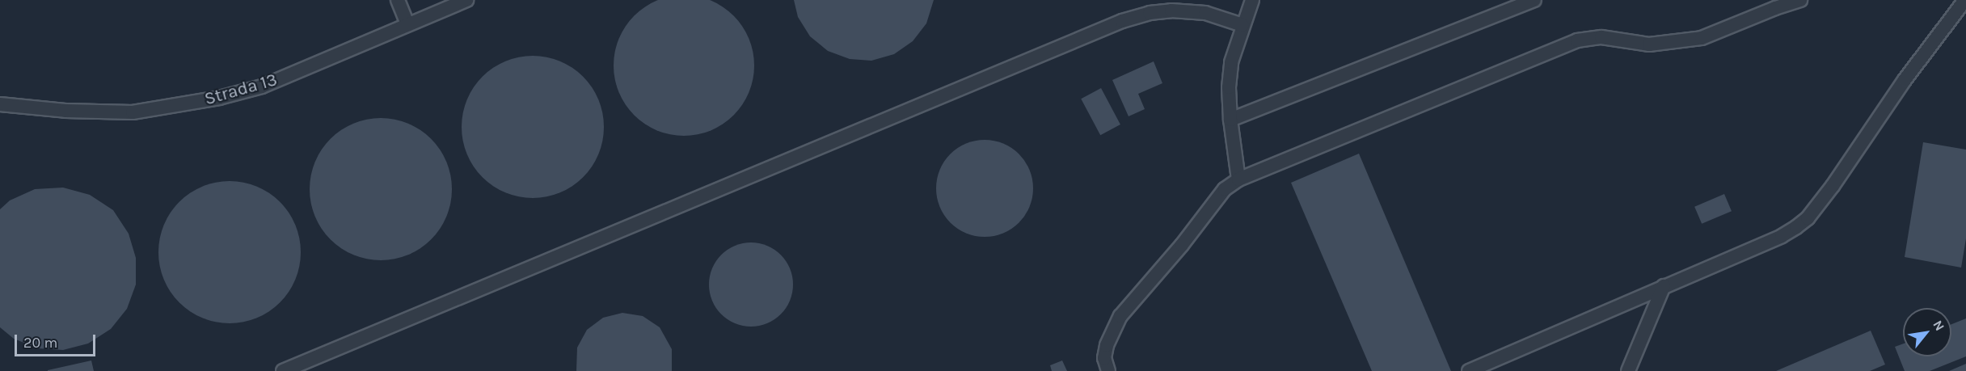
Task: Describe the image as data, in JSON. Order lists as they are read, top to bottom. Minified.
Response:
{"streets":{"lane":["Strada 13"]},"scale_bar":"20 m","north":"top right"}
